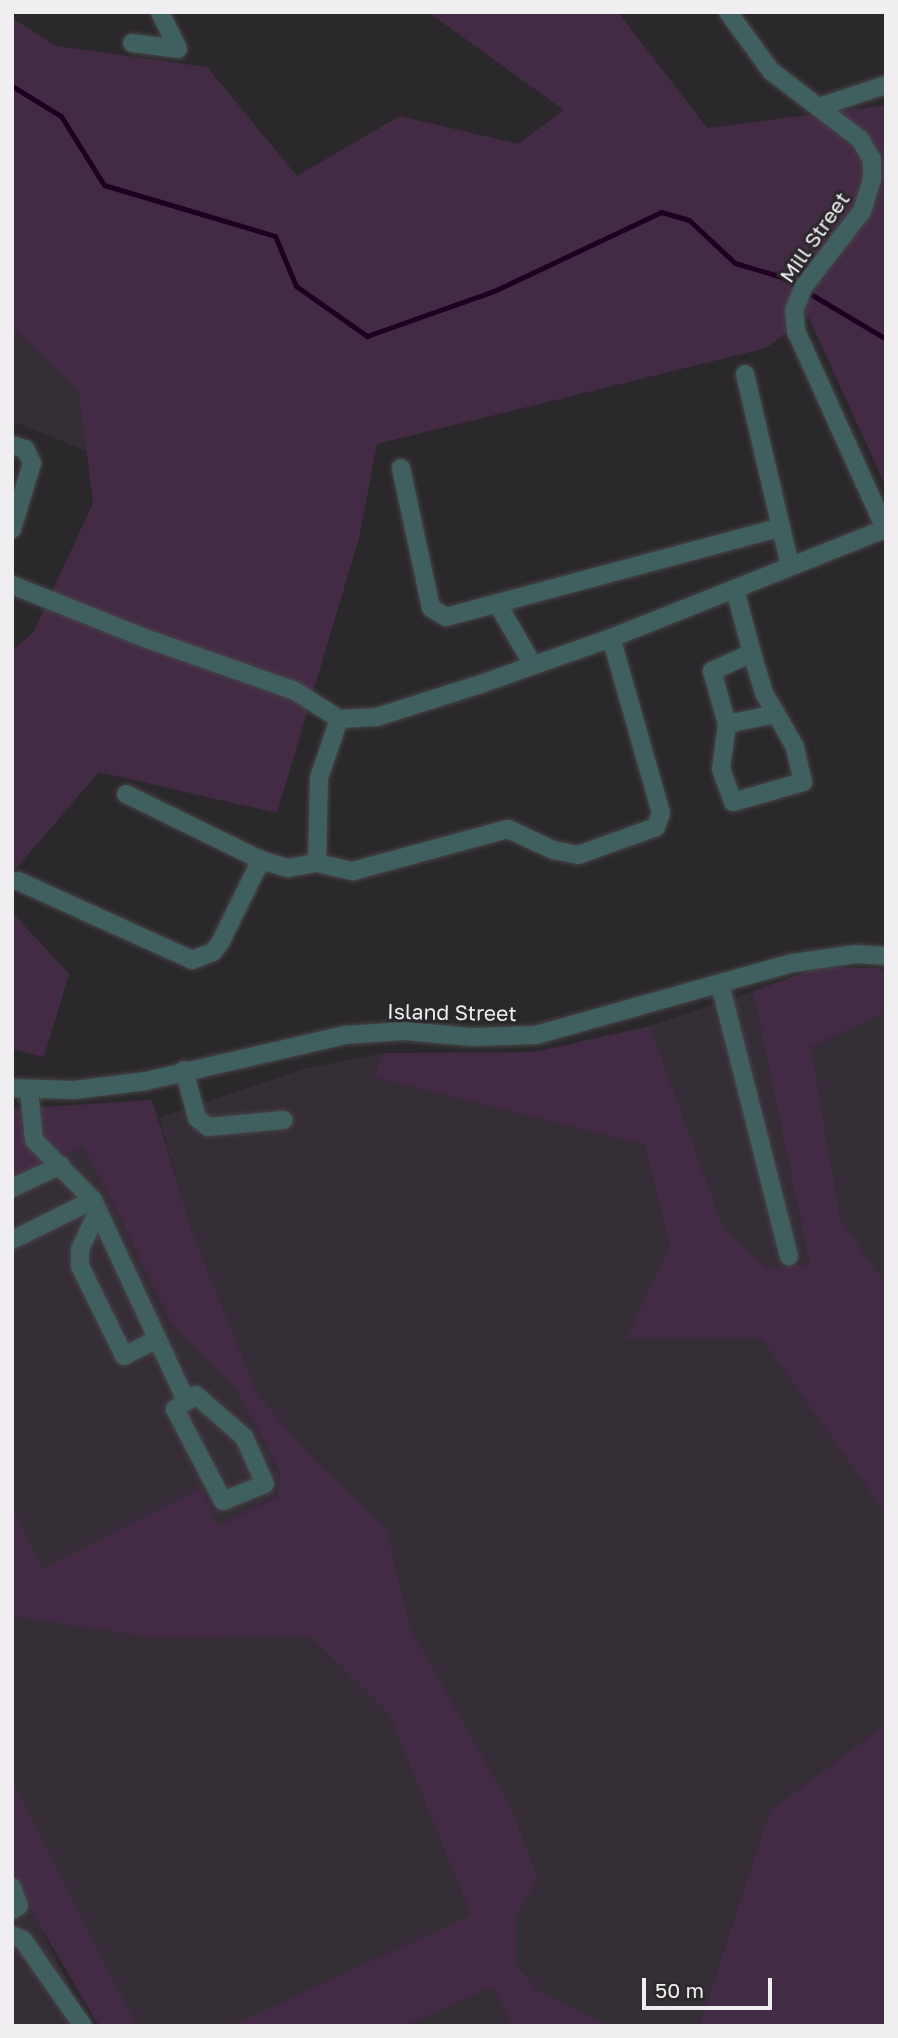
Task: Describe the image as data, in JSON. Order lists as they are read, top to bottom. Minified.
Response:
{"streets":{"street":["Mill Street","Island Street"]},"scale_bar":"50 m"}
